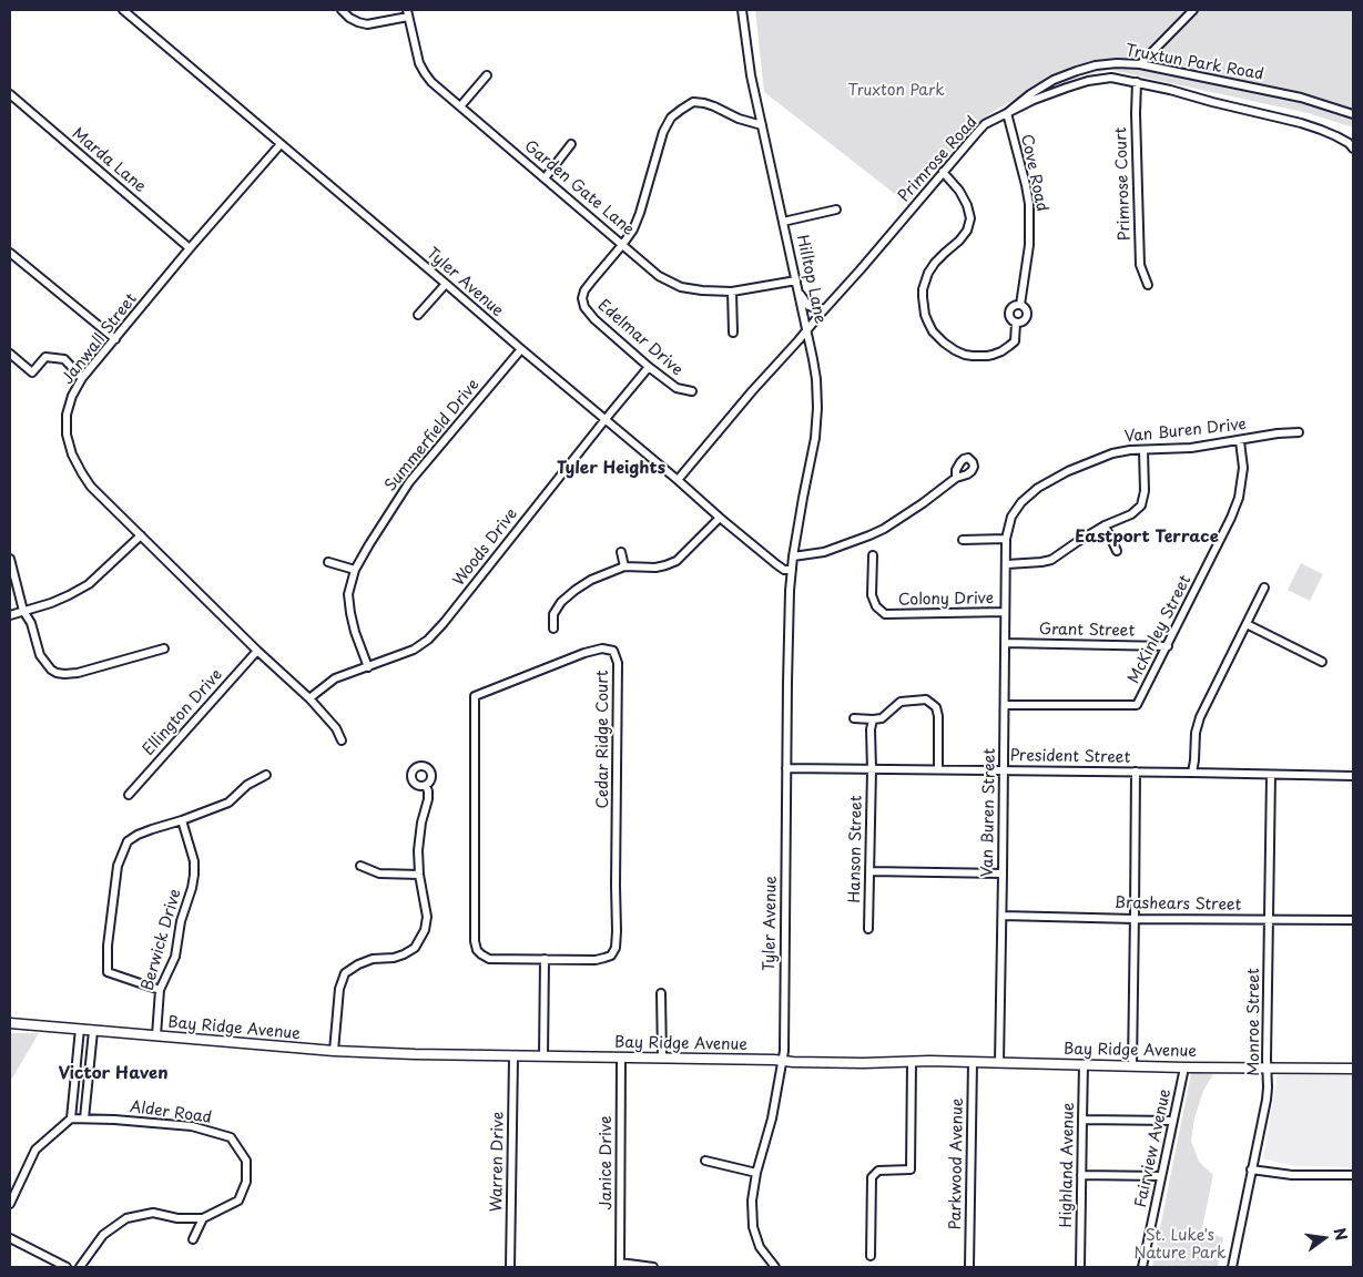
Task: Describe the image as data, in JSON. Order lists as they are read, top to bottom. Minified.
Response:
{"streets":{"main road":["Bay Ridge Avenue"],"street":["Truxtun Park Road","Primrose Road","Marda Lane","Cove Road","Primrose Court","Garden Gate Lane","Hilltop Lane","Tyler Avenue","Edelmar Drive","Janwall Street","Van Buren Drive","Summerfield Drive","Woods Drive","Colony Drive","McKinley Street","Grant Street","Ellington Drive","Cedar Ridge Court","President Street","Van Buren Street","Hanson Street","Brashears Street","Berwick Drive","Monroe Street","Alder Road","Fairview Avenue","Warren Drive","Janice Drive","Parkwood Avenue","Highland Avenue"]},"crossings":[["Truxtun Park Road","Primrose Road"],["Truxtun Park Road","Cove Road"],["Primrose Road","Cove Road"],["Primrose Road","Primrose Court"],["Primrose Road","Hilltop Lane"],["Primrose Road","Tyler Avenue"],["Marda Lane","Janwall Street"],["Garden Gate Lane","Hilltop Lane"],["Garden Gate Lane","Edelmar Drive"],["Hilltop Lane","Tyler Avenue"],["Hilltop Lane","Edelmar Drive"],["Tyler Avenue","Janwall Street"],["Tyler Avenue","Summerfield Drive"],["Tyler Avenue","Woods Drive"],["Tyler Avenue","President Street"],["Tyler Avenue","Bay Ridge Avenue"],["Edelmar Drive","Woods Drive"],["Janwall Street","Woods Drive"],["Janwall Street","Ellington Drive"],["Van Buren Drive","McKinley Street"],["Van Buren Drive","Van Buren Street"],["Summerfield Drive","Woods Drive"],["Colony Drive","Van Buren Street"],["McKinley Street","Grant Street"],["McKinley Street","Van Buren Street"],["Grant Street","Van Buren Street"],["President Street","Van Buren Street"],["President Street","Hanson Street"],["President Street","Monroe Street"],["Van Buren Street","Brashears Street"],["Van Buren Street","Bay Ridge Avenue"],["Brashears Street","Monroe Street"],["Berwick Drive","Bay Ridge Avenue"],["Monroe Street","Bay Ridge Avenue"],["Bay Ridge Avenue","Fairview Avenue"],["Bay Ridge Avenue","Warren Drive"],["Bay Ridge Avenue","Janice Drive"],["Bay Ridge Avenue","Parkwood Avenue"],["Bay Ridge Avenue","Highland Avenue"]],"districts":["Tyler Heights","Eastport Terrace","Victor Haven"],"parks":["Truxton Park","St. Luke's Nature Park"],"north":"right"}
